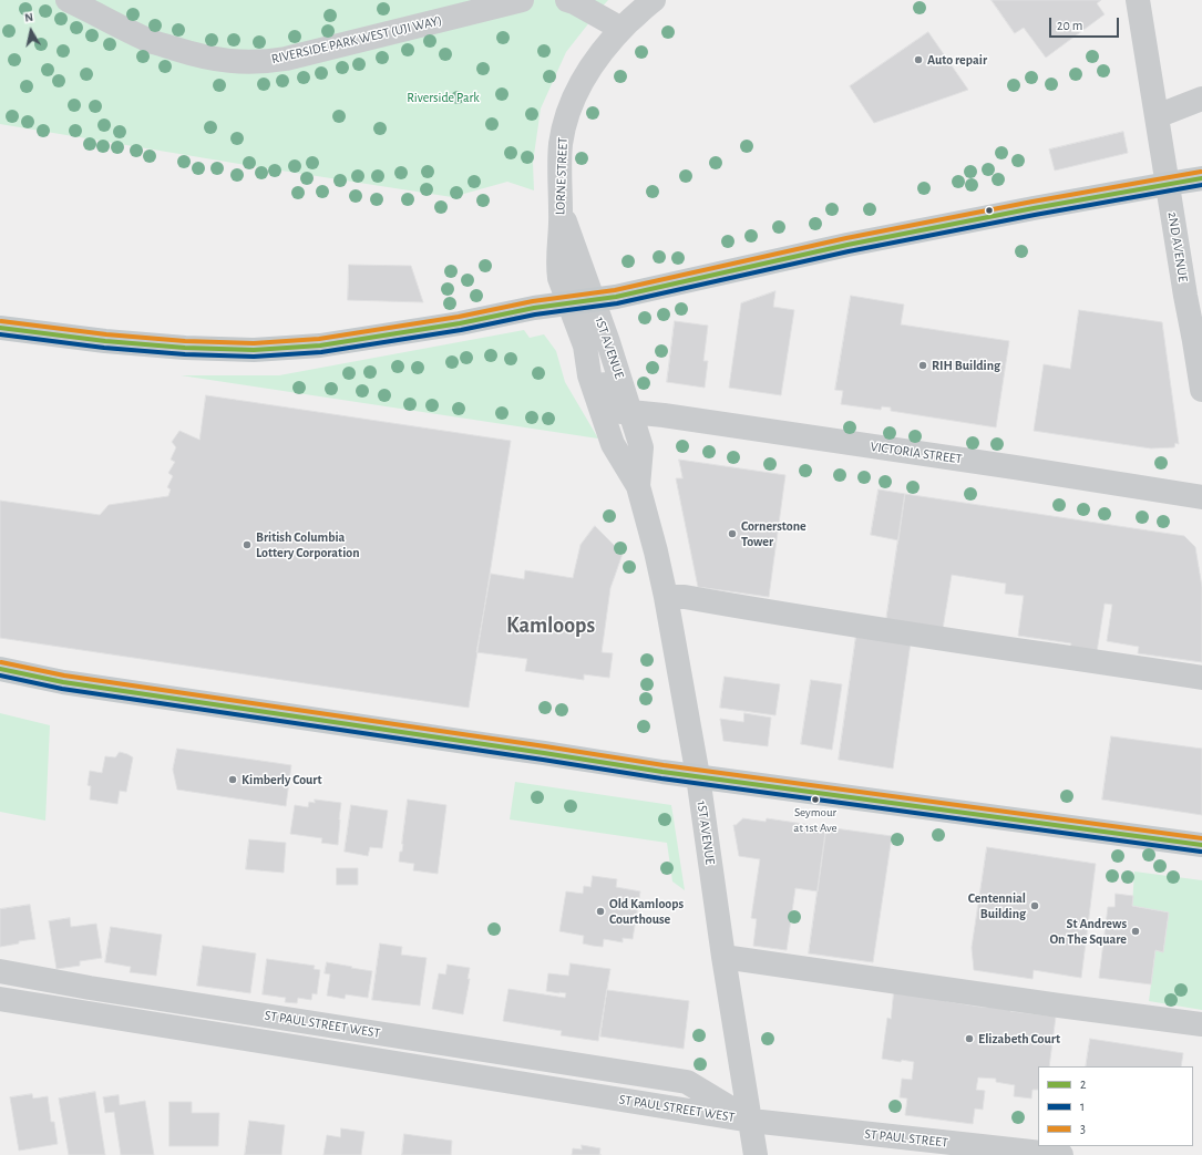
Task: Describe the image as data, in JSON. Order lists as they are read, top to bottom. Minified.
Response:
{"streets":{"street":["RIVERSIDE PARK WEST (UJI WAY)","LORNE STREET","2ND AVENUE","1ST AVENUE","VICTORIA STREET","ST PAUL STREET WEST","ST PAUL STREET"]},"crossings":[["LORNE STREET","1ST AVENUE"],["1ST AVENUE","VICTORIA STREET"],["1ST AVENUE","ST PAUL STREET WEST"],["1ST AVENUE","ST PAUL STREET"],["ST PAUL STREET WEST","ST PAUL STREET"]],"districts":["Kamloops"],"parks":["Riverside Park"],"places":["Auto repair","RIH Building","Cornerstone Tower","British Columbia Lottery Corporation","Kimberly Court","Seymour at 1st Ave","Centennial Building","Old Kamloops Courthouse","St Andrews On The Square","Elizabeth Court"],"lines":["transit line 3","transit line 2","transit line 1"],"legend":["2","1","3"],"scale_bar":"20 m","north":"top"}
